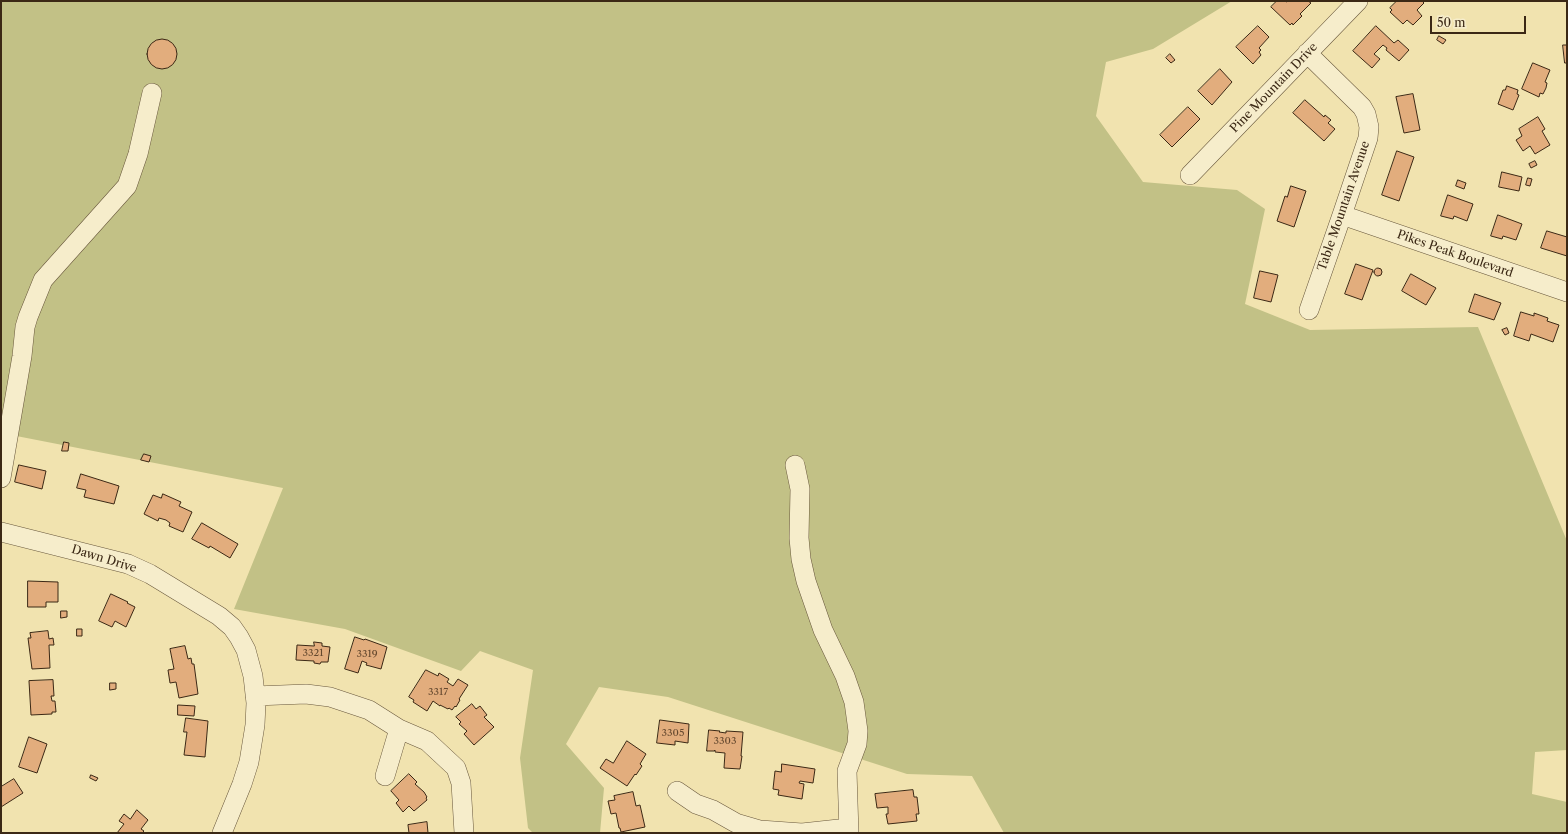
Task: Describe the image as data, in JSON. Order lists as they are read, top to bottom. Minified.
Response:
{"streets":{"street":["Pine Mountain Drive","Table Mountain Avenue","Pikes Peak Boulevard","Dawn Drive"]},"crossings":[["Pine Mountain Drive","Table Mountain Avenue"],["Table Mountain Avenue","Pikes Peak Boulevard"]],"house_numbers":["3321","3319","3317","3305","3303"],"scale_bar":"50 m"}
